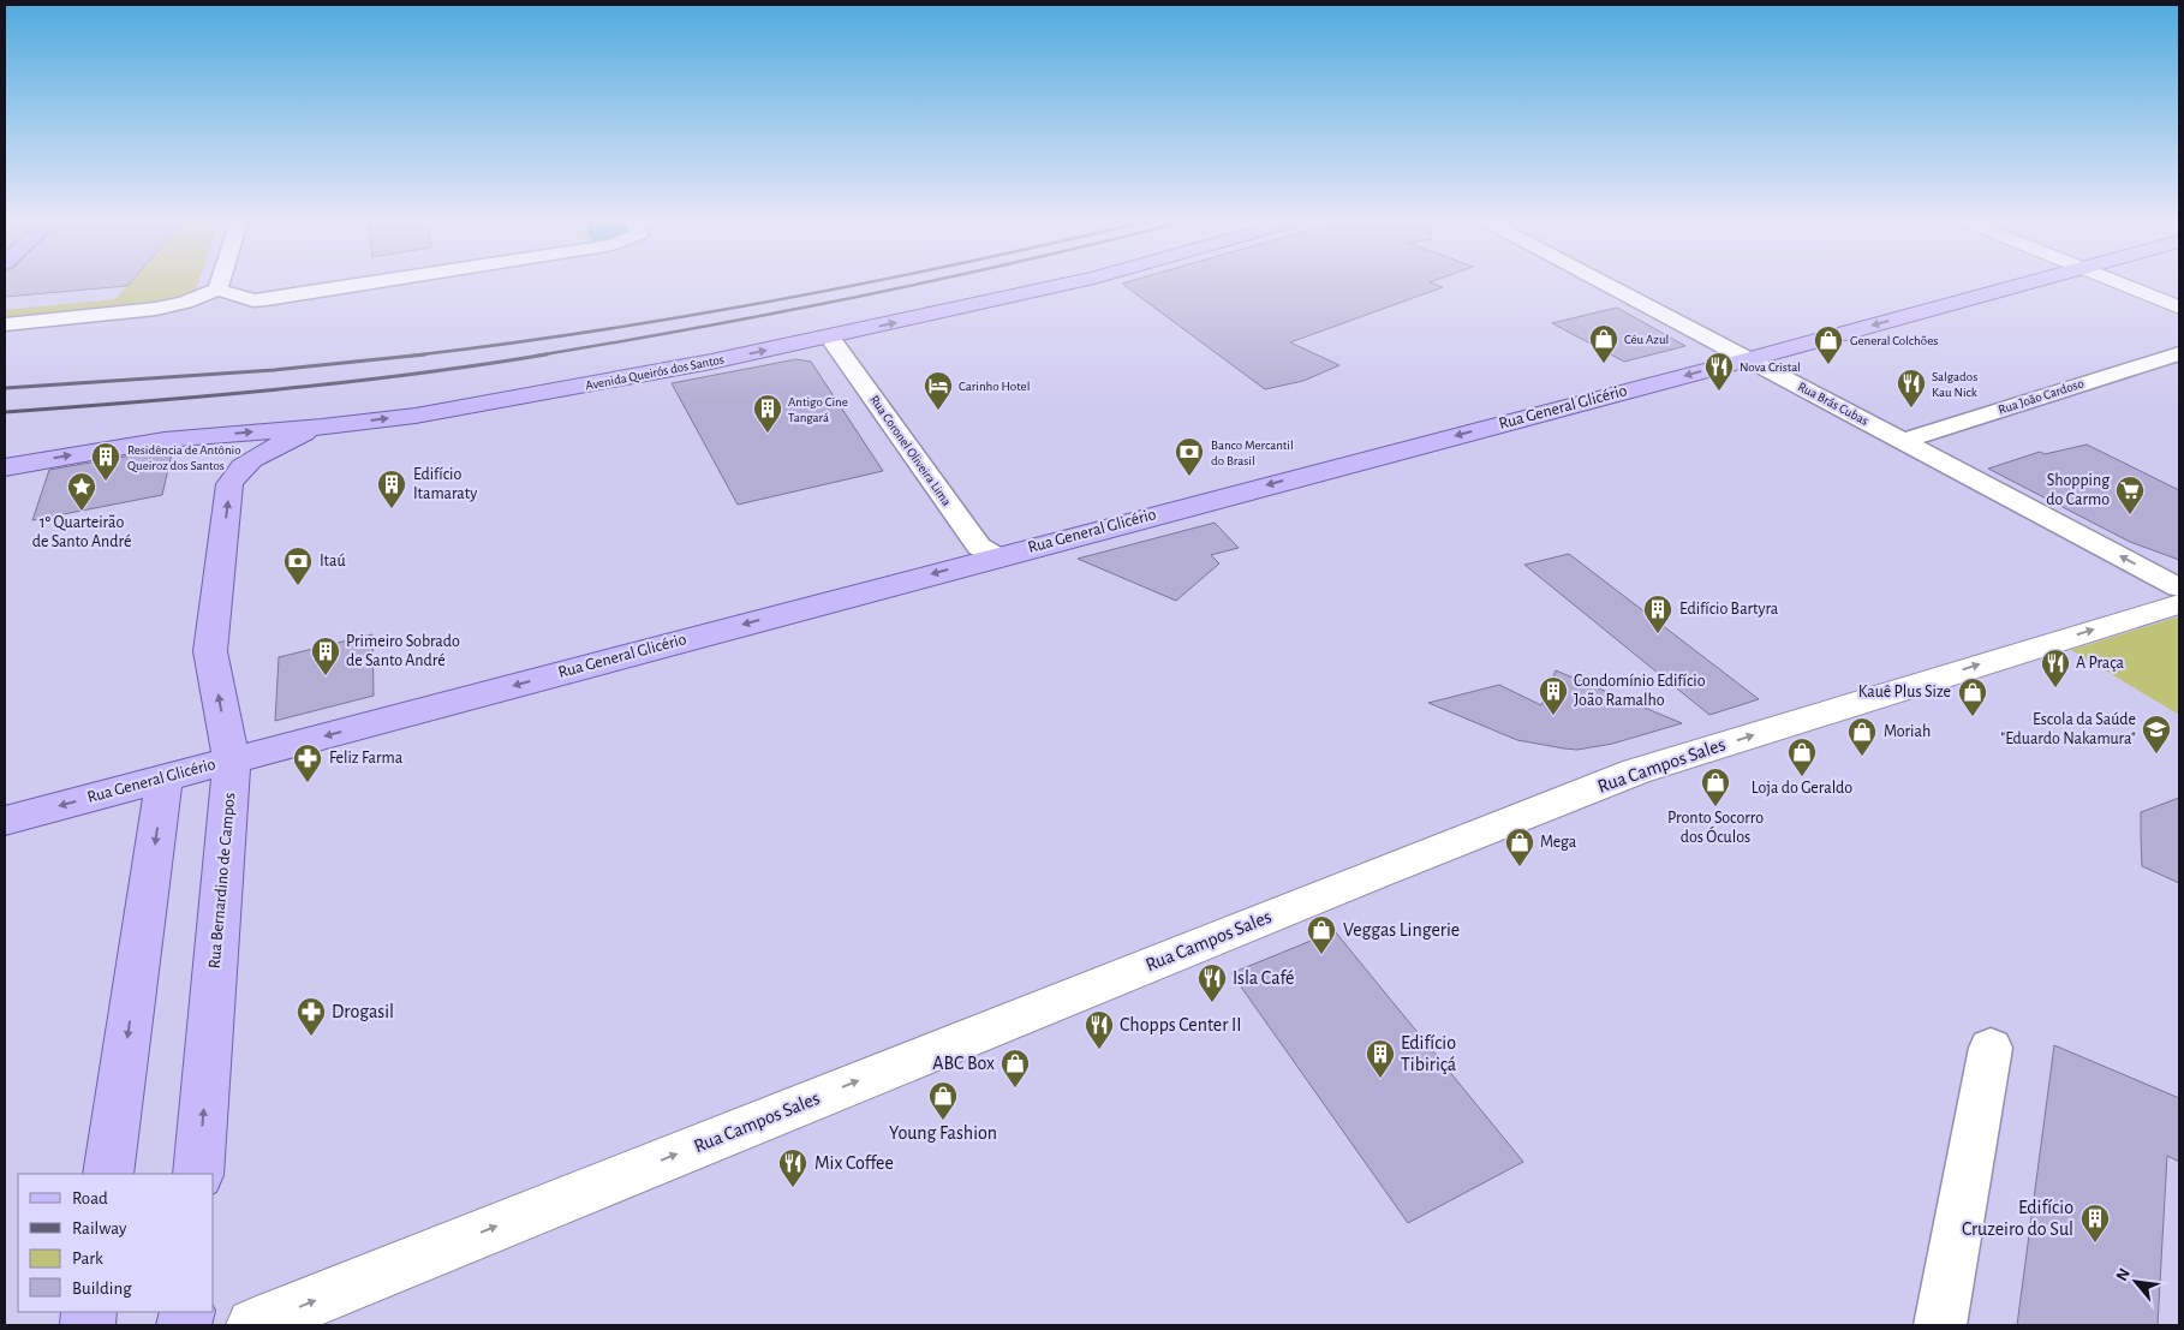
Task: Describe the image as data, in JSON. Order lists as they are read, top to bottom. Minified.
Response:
{"streets":{"main road":["Avenida Queirós dos Santos","Rua General Glicério","Rua Bernardino de Campos"],"street":["Rua João Cardoso","Rua Brás Cubas","Rua Coronel Oliveira Lima","Rua Campos Sales"]},"crossings":[["Avenida Queirós dos Santos","Rua Coronel Oliveira Lima"],["Avenida Queirós dos Santos","Rua Bernardino de Campos"],["Rua João Cardoso","Rua Brás Cubas"],["Rua Brás Cubas","Rua General Glicério"],["Rua General Glicério","Rua Coronel Oliveira Lima"],["Rua General Glicério","Rua Bernardino de Campos"]],"one_way":["Avenida Queirós dos Santos","Rua Brás Cubas","Rua General Glicério","Rua Campos Sales"],"places":{"shop":["Céu Azul","General Colchões","Kauê Plus Size","Moriah","Loja do Geraldo","Pronto Socorro dos Óculos","Mega","Veggas Lingerie","ABC Box","Young Fashion"],"restaurant":["Nova Cristal","Salgados Kau Nick","A Praça","Isla Café","Chopps Center II","Mix Coffee"],"hotel":["Carinho Hotel"],"building":["Antigo Cine Tangará","Residência de Antônio Queiroz dos Santos","Edifício Itamaraty","Edifício Bartyra","Primeiro Sobrado de Santo André","Condomínio Edifício João Ramalho","Edifício Tibiriçá","Edifício Cruzeiro do Sul"],"bank":["Banco Mercantil do Brasil","Itaú"],"place":["1º Quarteirão de Santo André"],"supermarket":["Shopping do Carmo"],"school or university":["Escola da Saúde \"Eduardo Nakamura\""],"pharmacy":["Feliz Farma","Drogasil"]},"legend":["Road","Railway","Park","Building"],"north":"top left"}
